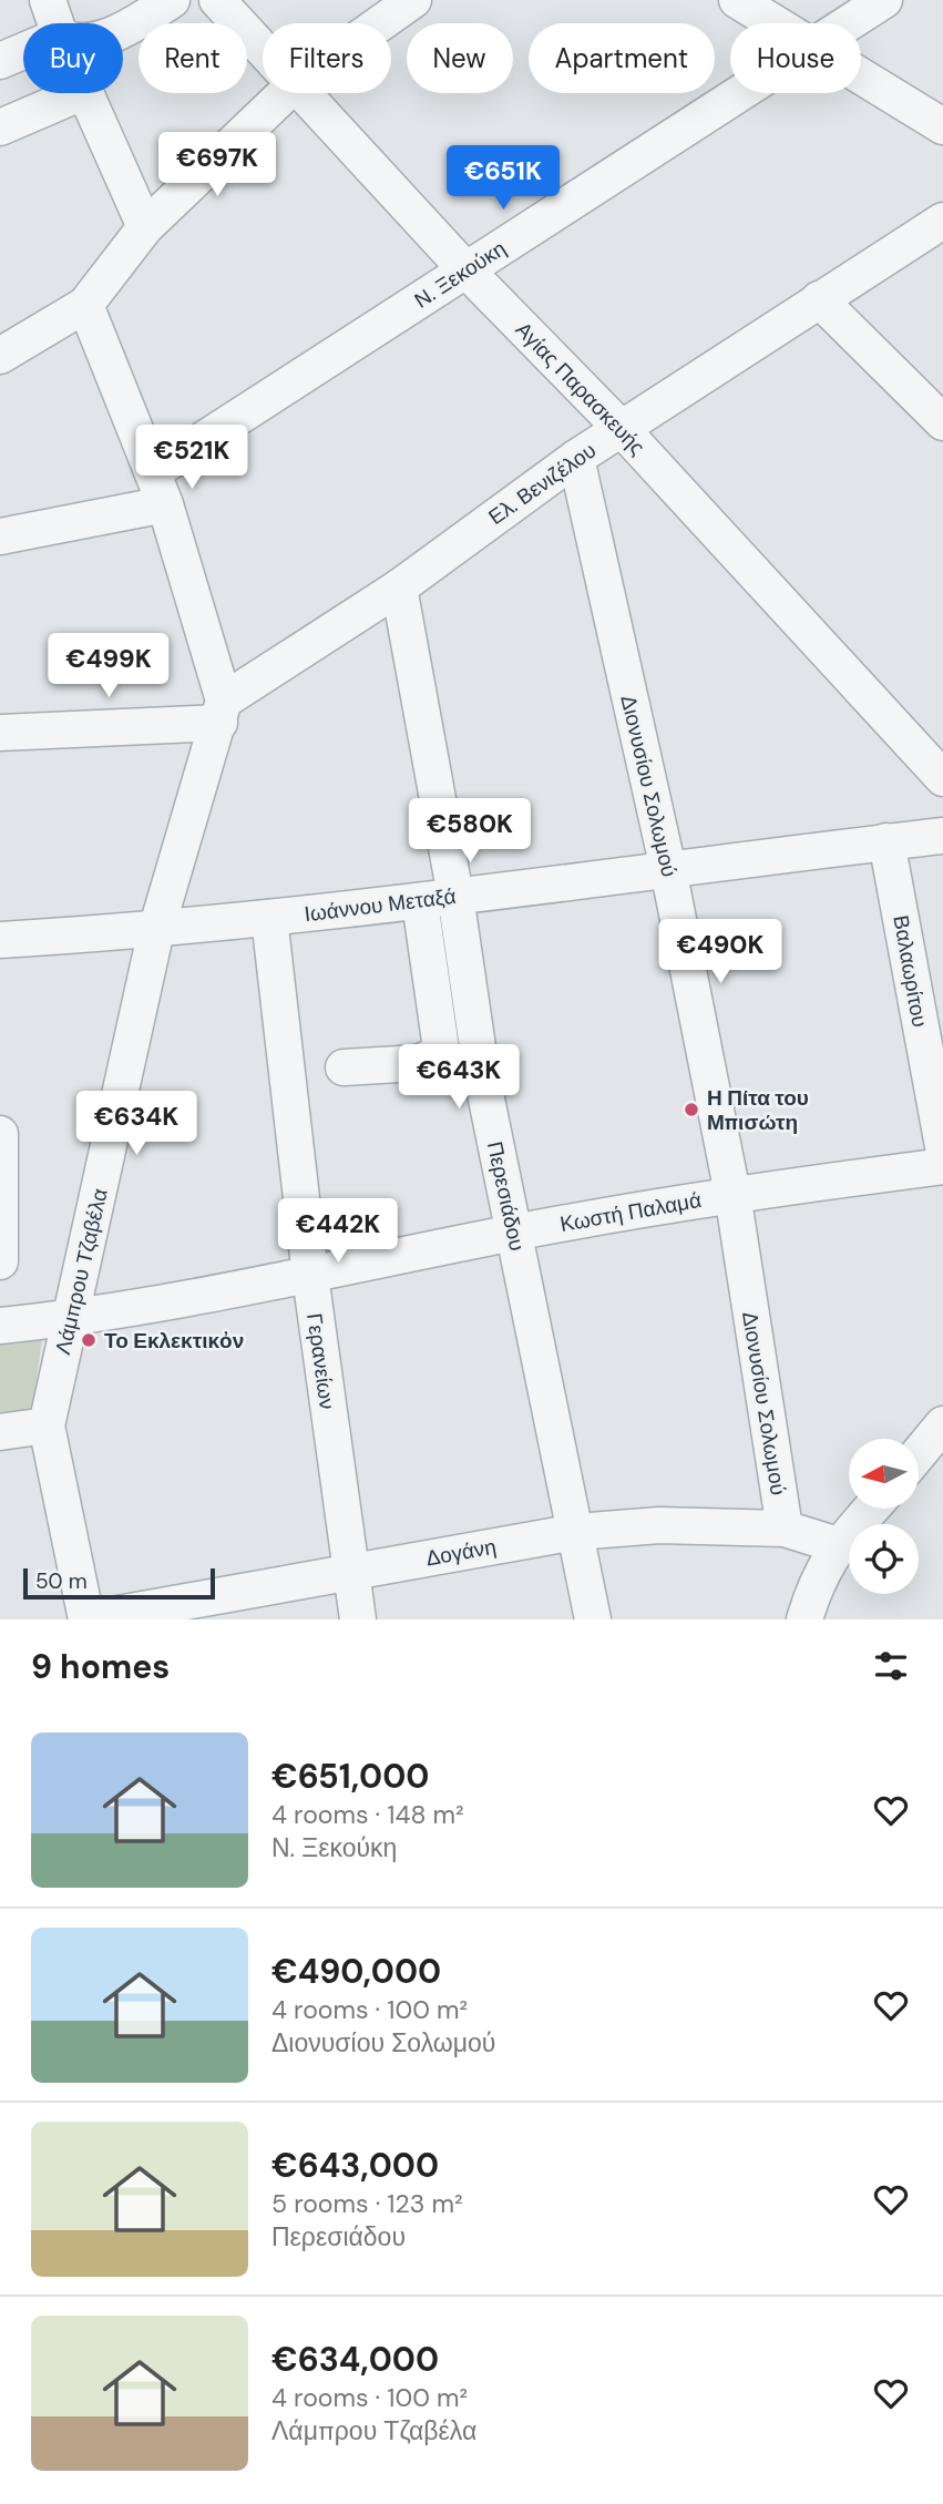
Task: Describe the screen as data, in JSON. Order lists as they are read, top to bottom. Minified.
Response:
{"streets":{"street":["Ν. Ξεκούκη","Αγίας Παρασκευής","Ελ. Βενιζέλου","Διονυσίου Σολωμού","Ιωάννου Μεταξά","Βαλαωρίτου","Περεσιάδου","Κωστή Παλαμά","Λάμπρου Τζαβέλα","Γερανείων","Δογάνη"]},"crossings":[["Ν. Ξεκούκη","Αγίας Παρασκευής"],["Αγίας Παρασκευής","Ελ. Βενιζέλου"],["Ελ. Βενιζέλου","Διονυσίου Σολωμού"],["Ελ. Βενιζέλου","Περεσιάδου"],["Ελ. Βενιζέλου","Λάμπρου Τζαβέλα"],["Διονυσίου Σολωμού","Ιωάννου Μεταξά"],["Διονυσίου Σολωμού","Κωστή Παλαμά"],["Διονυσίου Σολωμού","Δογάνη"],["Ιωάννου Μεταξά","Βαλαωρίτου"],["Ιωάννου Μεταξά","Περεσιάδου"],["Ιωάννου Μεταξά","Λάμπρου Τζαβέλα"],["Ιωάννου Μεταξά","Γερανείων"],["Περεσιάδου","Κωστή Παλαμά"],["Περεσιάδου","Δογάνη"],["Κωστή Παλαμά","Λάμπρου Τζαβέλα"],["Κωστή Παλαμά","Γερανείων"],["Λάμπρου Τζαβέλα","Δογάνη"],["Γερανείων","Δογάνη"]],"places":["Η Πίτα του Μπισώτη","Το Εκλεκτικὀν"],"scale_bar":"50 m","north":"left","page":{"chip":["Buy","Rent","Filters","New","Apartment","House"],"price":["€697K","€651K","€521K","€499K","€580K","€490K","€643K","€634K","€442K"],"scale":"50 m","heading":"9 homes","list":[{"name":"€651,000","note":"4 rooms · 148 m² · Ν. Ξεκούκη"},{"name":"€490,000","note":"4 rooms · 100 m² · Διονυσίου Σολωμού"},{"name":"€643,000","note":"5 rooms · 123 m² · Περεσιάδου"},{"name":"€634,000","note":"4 rooms · 100 m² · Λάμπρου Τζαβέλα"}]}}
